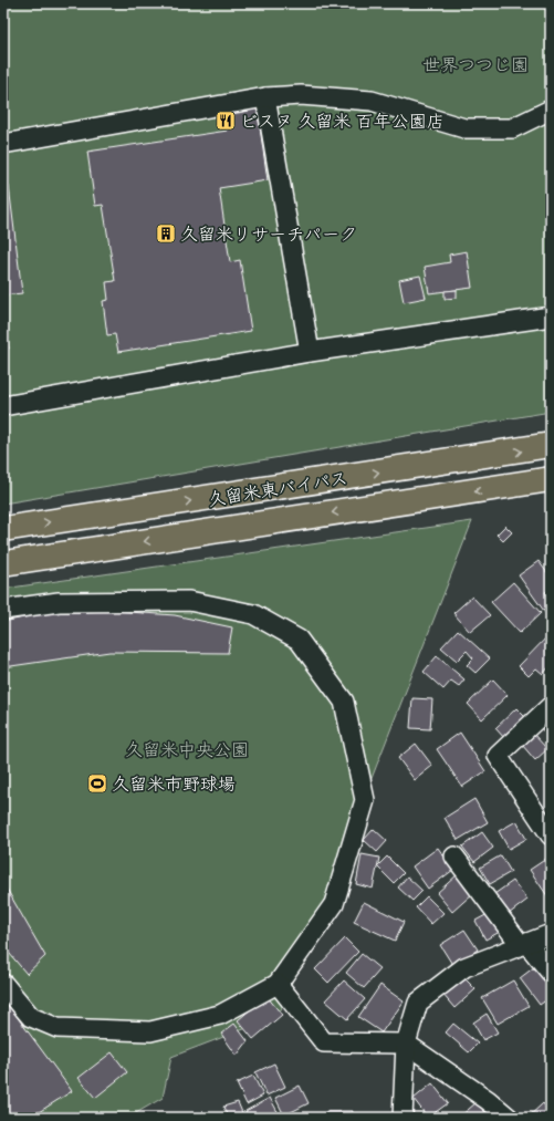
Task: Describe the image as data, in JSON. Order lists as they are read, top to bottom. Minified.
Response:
{"streets":{"highway":["久留米東バイパス"]},"parks":["世界つつじ園","久留米中央公園"],"places":{"restaurant":["ビスヌ 久留米 百年公園店"],"building":["久留米リサーチパーク"],"sports":["久留米市野球場"]}}
